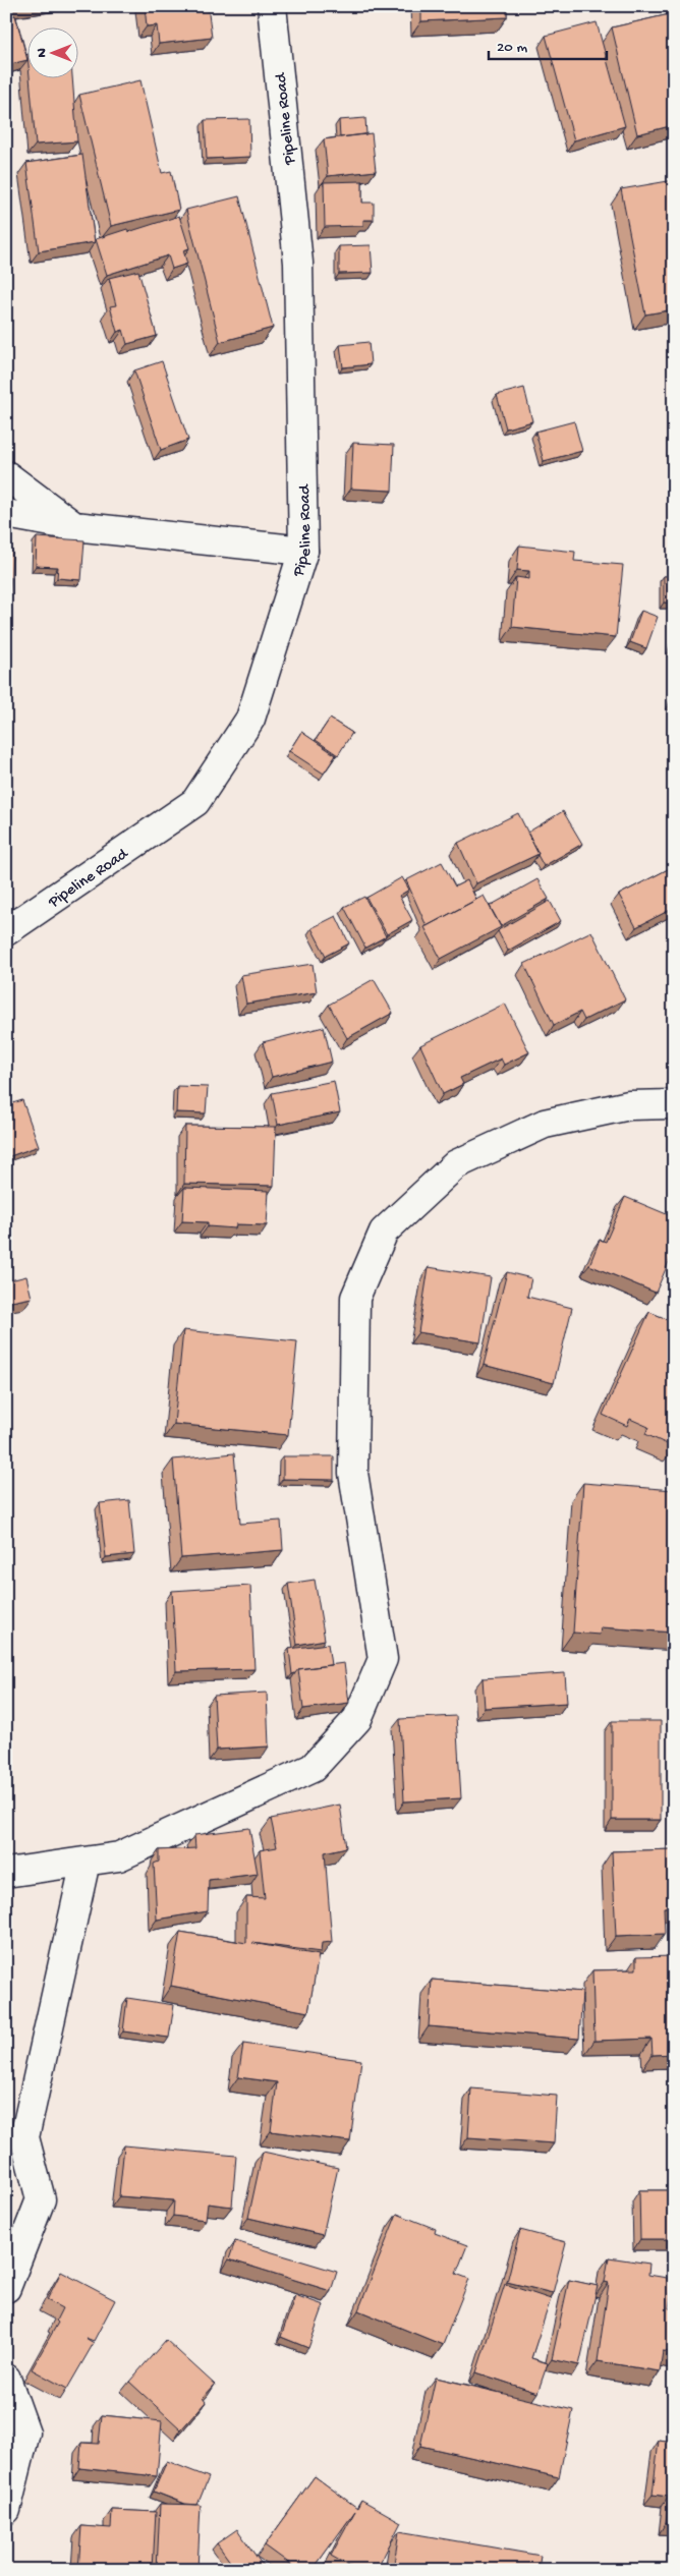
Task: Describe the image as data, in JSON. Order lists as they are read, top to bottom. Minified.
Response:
{"streets":{"street":["Pipeline Road"]},"scale_bar":"20 m","north":"left"}
